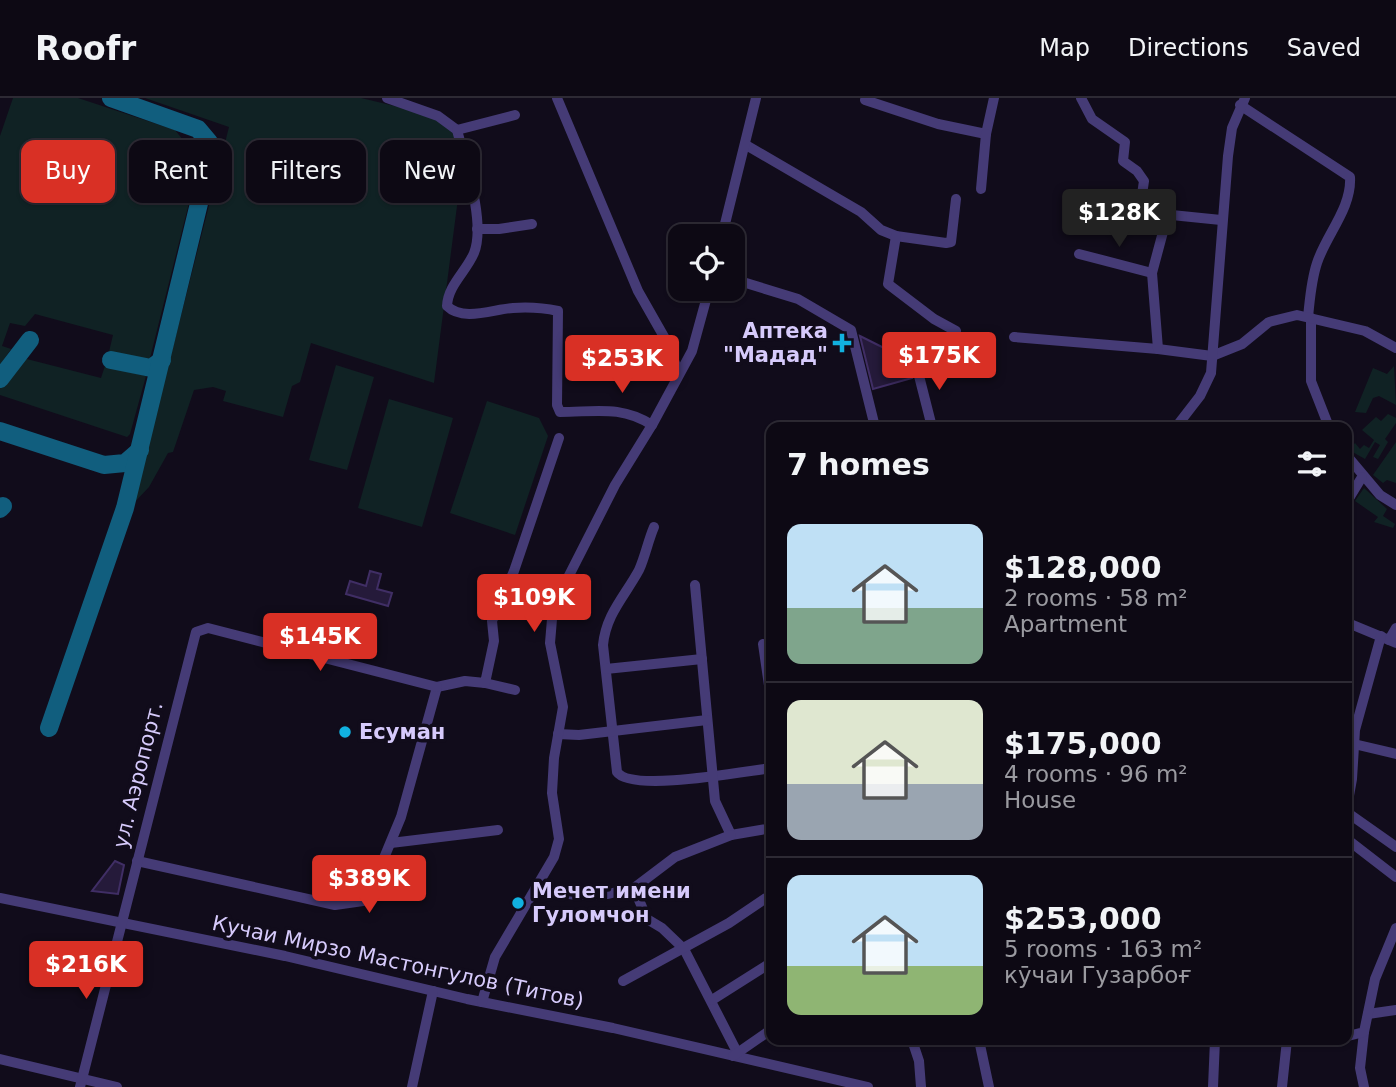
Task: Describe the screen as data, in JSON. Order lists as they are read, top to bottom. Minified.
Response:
{"streets":{"street":["ул. Аэропорт.","Кучаи Мирзо Мастонгулов (Титов)"]},"crossings":[["ул. Аэропорт.","Кучаи Мирзо Мастонгулов (Титов)"]],"places":{"health":["Аптека \"Мадад\""],"other":["Есуман","Мечет имени Гуломчон"]},"page":{"header":"Roofr","nav":["Map","Directions","Saved"],"chip":["Buy","Rent","Filters","New"],"price":["$128K","$175K","$253K","$109K","$145K","$389K","$216K"],"heading":"7 homes","list":[{"name":"$128,000","note":"2 rooms · 58 m² · Apartment"},{"name":"$175,000","note":"4 rooms · 96 m² · House"},{"name":"$253,000","note":"5 rooms · 163 m² · кӯчаи Гузарбоғ"}]}}
